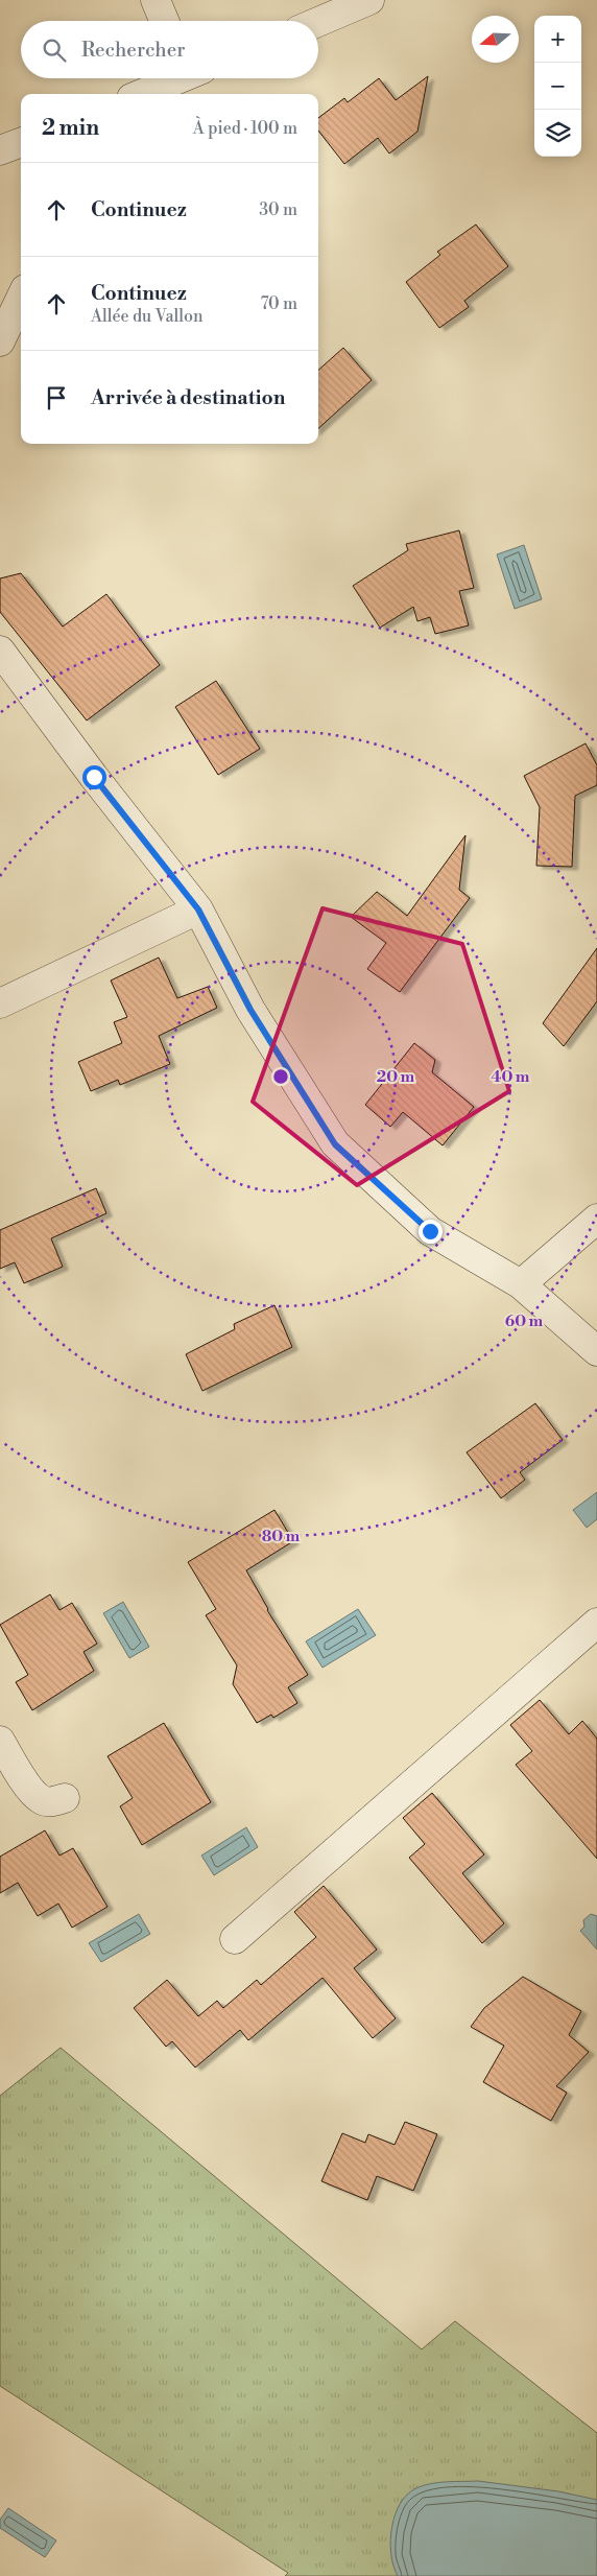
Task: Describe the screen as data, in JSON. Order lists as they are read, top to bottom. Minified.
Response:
{"north":"left","page":{"map_buttons":["+","−"],"search":"Rechercher","heading":["2 min","À pied · 100 m"],"list":[["Continuez","30 m"],["Continuez","Allée du Vallon","70 m"],"Arrivée à destination"]},"rings":["20 m","40 m","60 m","80 m"]}
